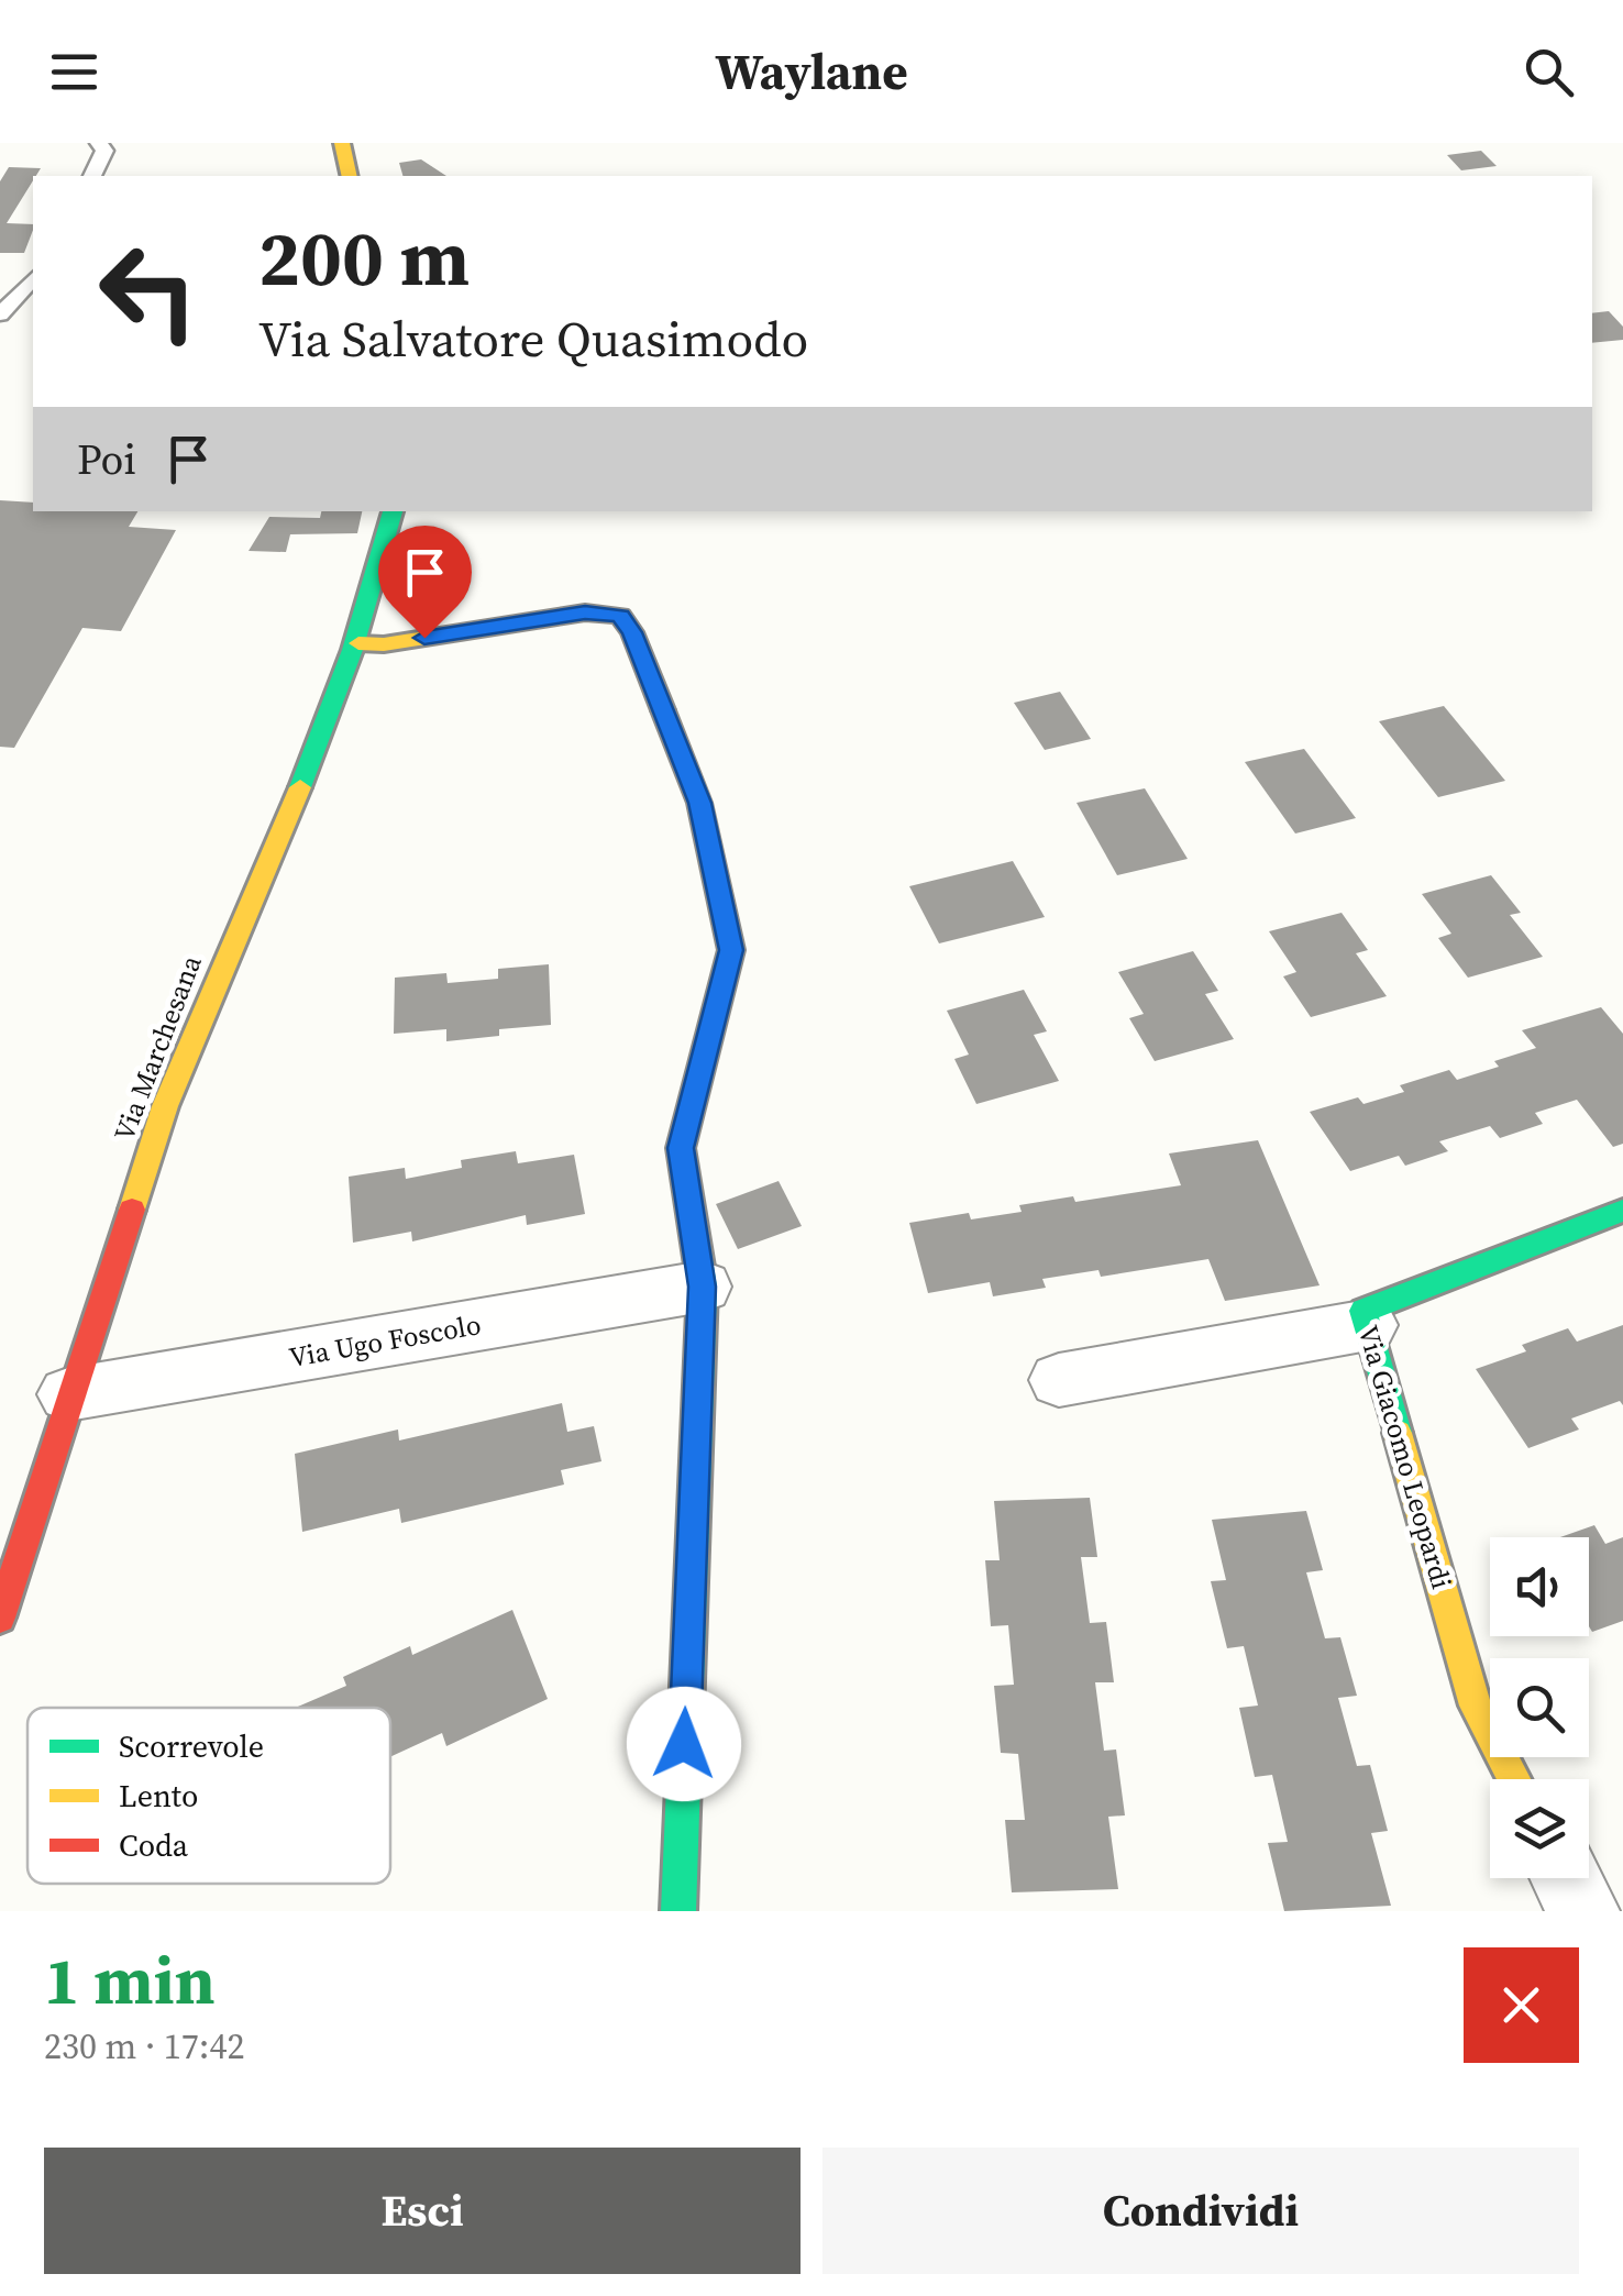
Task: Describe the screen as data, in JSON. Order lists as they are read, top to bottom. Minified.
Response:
{"streets":{"street":["Via Marchesana","Via Ugo Foscolo","Via Giacomo Leopardi"]},"crossings":[["Via Marchesana","Via Ugo Foscolo"]],"legend":["Scorrevole","Lento","Coda"],"page":{"header":"Waylane","turn":["200 m","Via Salvatore Quasimodo"],"then":"Poi","heading":["1 min","230 m · 17:42"],"buttons":["Esci","Condividi"]}}
